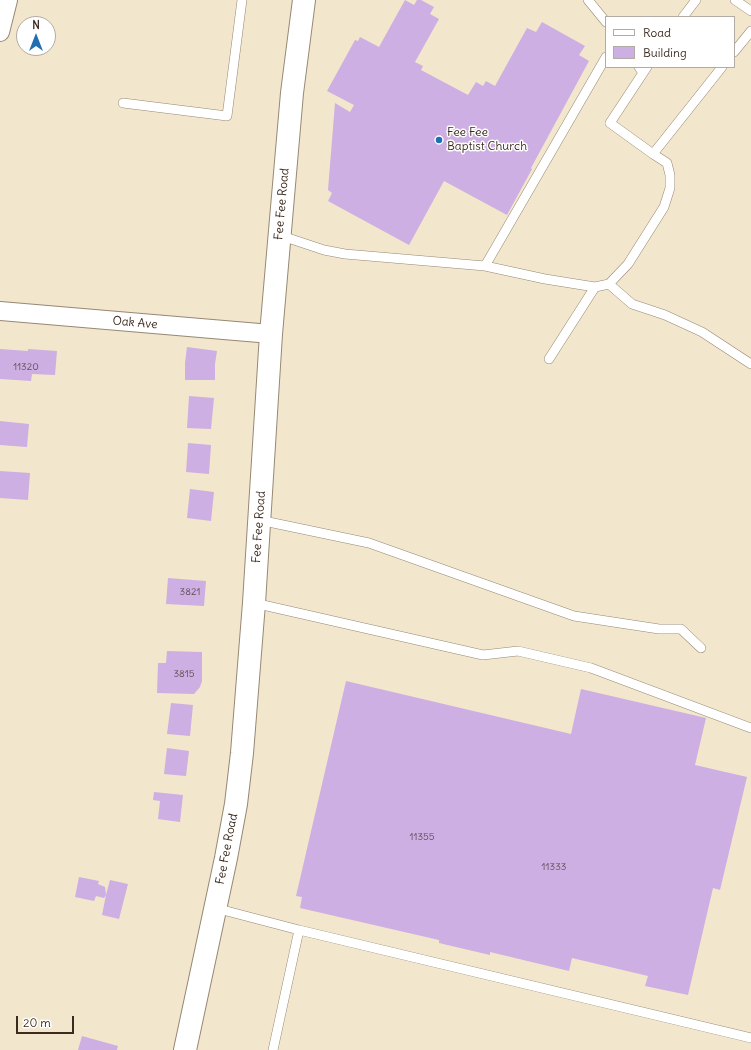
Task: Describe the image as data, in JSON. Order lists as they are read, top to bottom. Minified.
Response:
{"streets":{"street":["Fee Fee Road","Oak Ave"]},"crossings":[["Fee Fee Road","Oak Ave"]],"places":["Fee Fee Baptist Church"],"house_numbers":["11320","3821","3815","11355","11333"],"legend":["Road","Building"],"scale_bar":"20 m","north":"top"}
